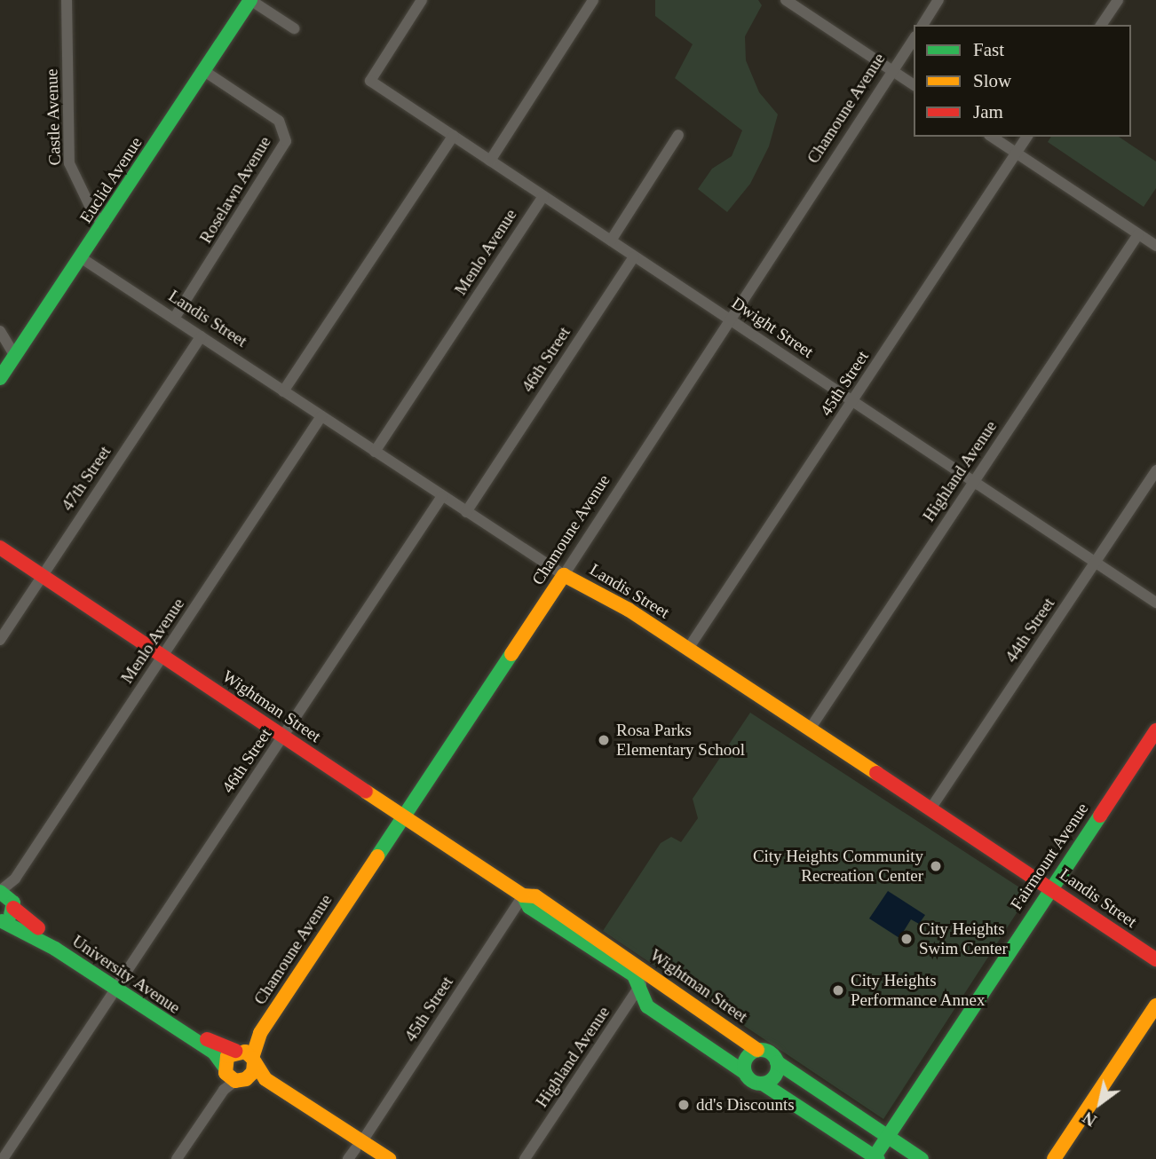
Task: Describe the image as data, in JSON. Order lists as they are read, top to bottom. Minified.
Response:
{"streets":{"main road":["Chamoune Avenue","Euclid Avenue","Landis Street","Wightman Street","Fairmount Avenue","University Avenue"],"street":["Castle Avenue","Roselawn Avenue","Menlo Avenue","Dwight Street","46th Street","45th Street","Highland Avenue","47th Street","44th Street"]},"crossings":[["Chamoune Avenue","Landis Street"],["Chamoune Avenue","Dwight Street"],["Chamoune Avenue","Wightman Street"],["Chamoune Avenue","University Avenue"],["Castle Avenue","Euclid Avenue"],["Euclid Avenue","Roselawn Avenue"],["Euclid Avenue","Landis Street"],["Roselawn Avenue","Landis Street"],["Menlo Avenue","Landis Street"],["Menlo Avenue","Dwight Street"],["Menlo Avenue","Wightman Street"],["Menlo Avenue","University Avenue"],["Landis Street","46th Street"],["Landis Street","45th Street"],["Landis Street","Highland Avenue"],["Landis Street","47th Street"],["Landis Street","44th Street"],["Landis Street","Fairmount Avenue"],["Dwight Street","46th Street"],["Dwight Street","45th Street"],["Dwight Street","Highland Avenue"],["Dwight Street","44th Street"],["46th Street","Wightman Street"],["46th Street","University Avenue"],["45th Street","Wightman Street"],["45th Street","University Avenue"],["Highland Avenue","Wightman Street"],["47th Street","Wightman Street"],["Wightman Street","Fairmount Avenue"]],"places":["Rosa Parks Elementary School","City Heights Community Recreation Center","City Heights Swim Center","City Heights Performance Annex","dd's Discounts"],"legend":["Fast","Slow","Jam"],"north":"bottom left"}
